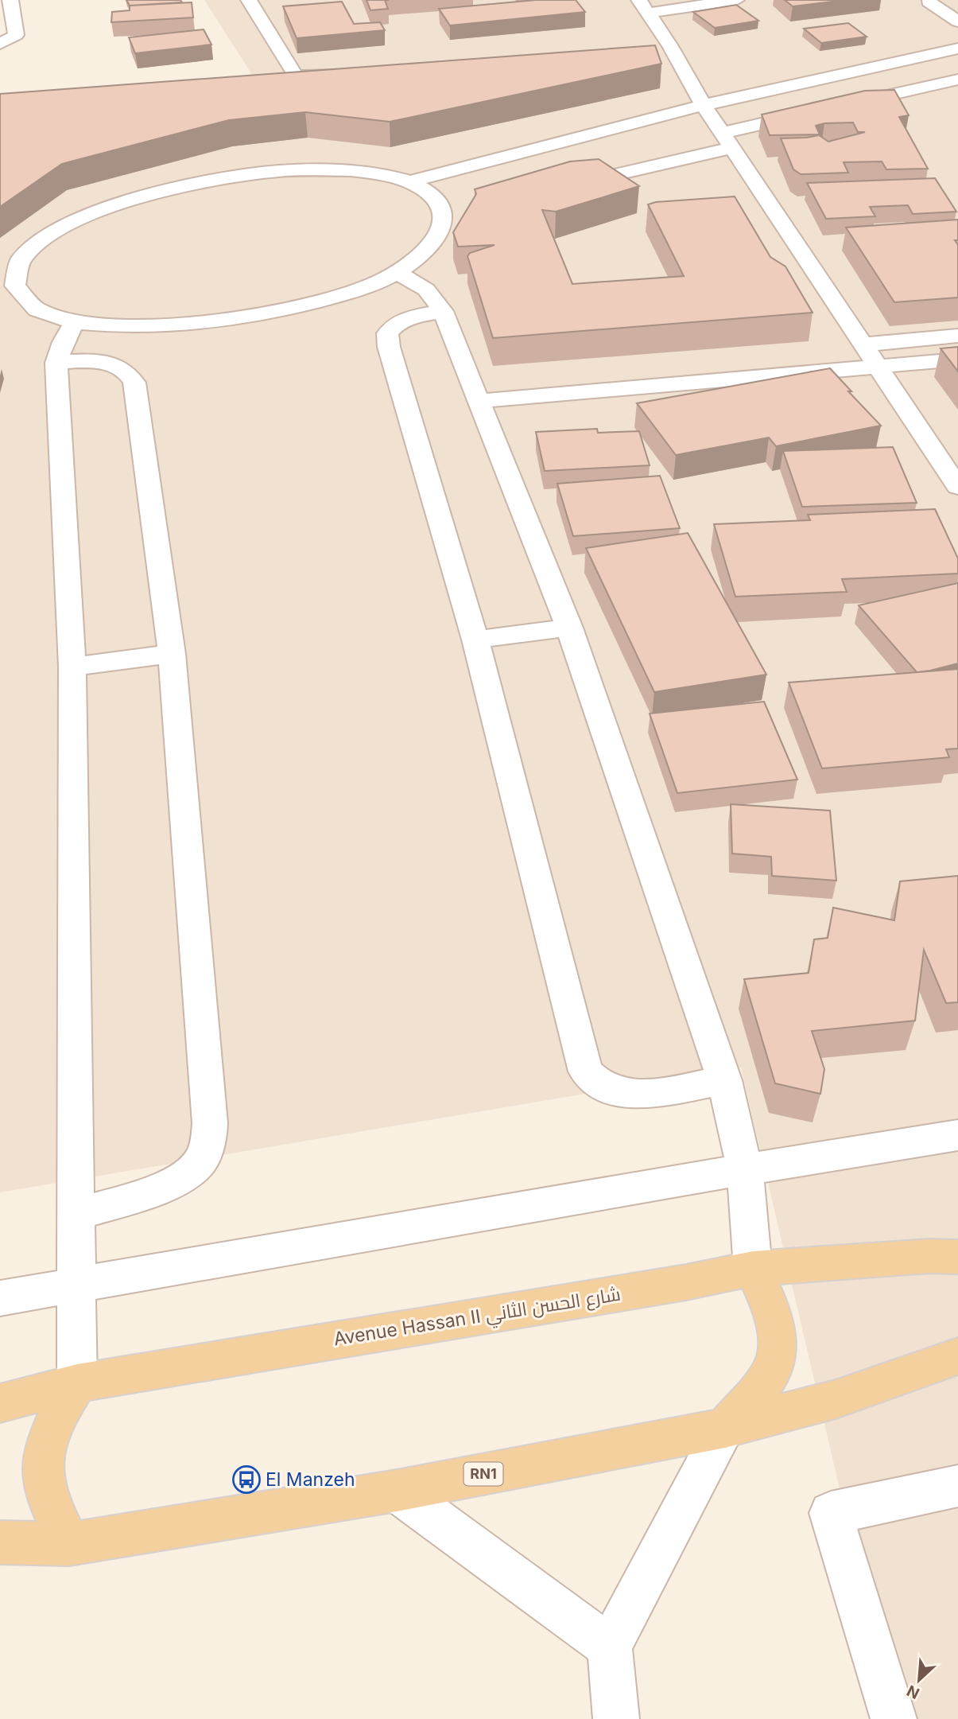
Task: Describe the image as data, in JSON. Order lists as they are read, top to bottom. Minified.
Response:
{"streets":{"main road":["Avenue Hassan II شارع الحسن الثاني","RN1"]},"places":{"bus stop":["El Manzeh"]},"north":"bottom left"}
